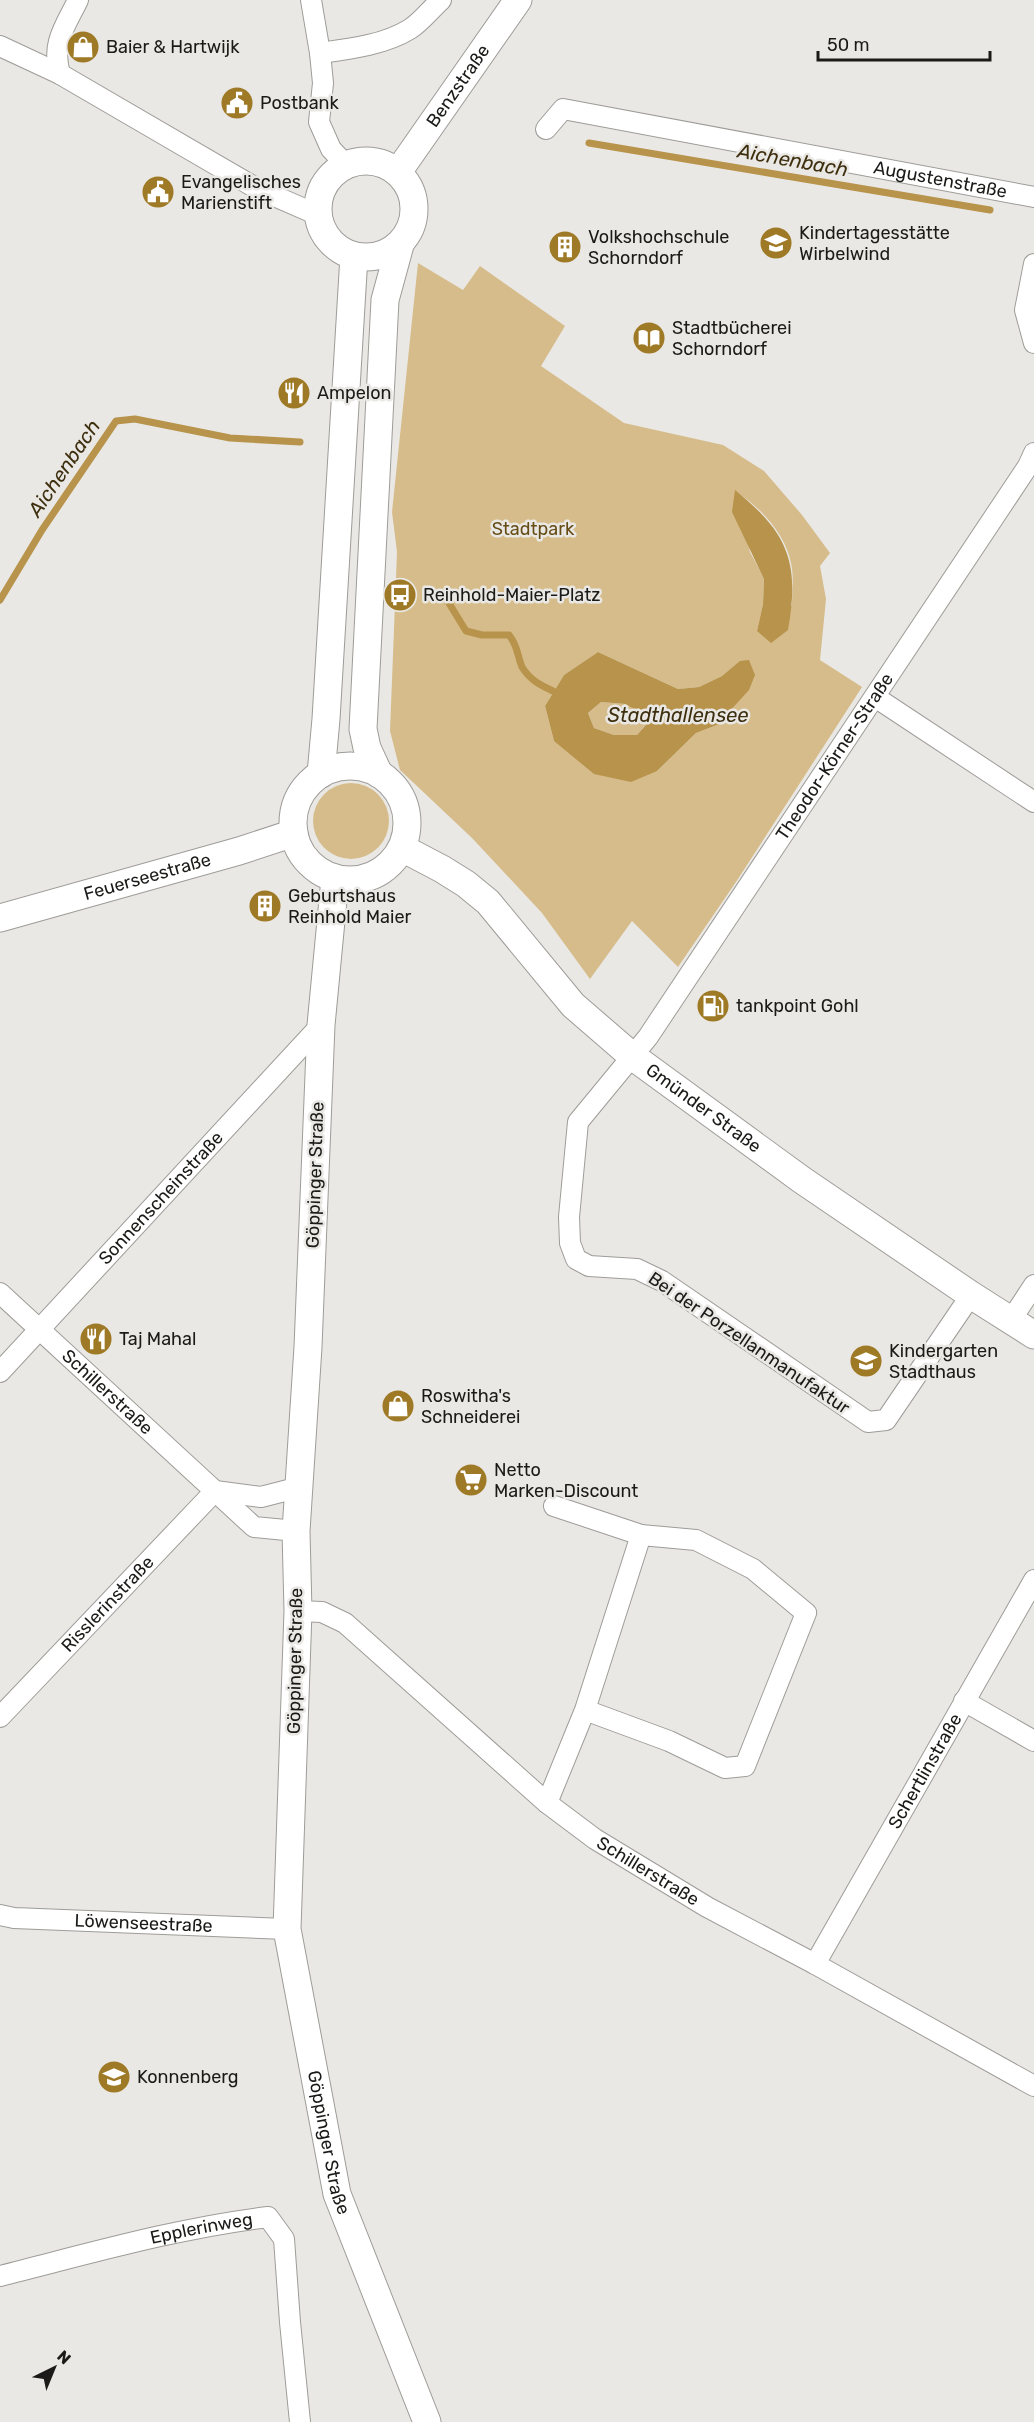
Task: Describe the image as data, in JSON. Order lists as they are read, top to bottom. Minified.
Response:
{"streets":{"main road":["Benzstraße","Feuerseestraße","Gmünder Straße","Göppinger Straße"],"street":["Augustenstraße","Theodor-Körner-Straße","Sonnenscheinstraße","Bei der Porzellanmanufaktur","Schillerstraße","Risslerinstraße","Schertlinstraße","Löwenseestraße","Epplerinweg"]},"crossings":[["Theodor-Körner-Straße","Gmünder Straße"],["Theodor-Körner-Straße","Bei der Porzellanmanufaktur"],["Feuerseestraße","Gmünder Straße"],["Feuerseestraße","Göppinger Straße"],["Gmünder Straße","Göppinger Straße"],["Gmünder Straße","Bei der Porzellanmanufaktur"],["Göppinger Straße","Sonnenscheinstraße"],["Göppinger Straße","Schillerstraße"],["Göppinger Straße","Löwenseestraße"],["Sonnenscheinstraße","Schillerstraße"],["Schillerstraße","Risslerinstraße"],["Schillerstraße","Schertlinstraße"]],"water":["Aichenbach","Stadthallensee"],"parks":["Stadtpark"],"places":{"shop":["Baier & Hartwijk","Roswitha's Schneiderei"],"public building":["Postbank","Evangelisches Marienstift"],"school or university":["Kindertagesstätte Wirbelwind","Kindergarten Stadthaus","Konnenberg"],"building":["Volkshochschule Schorndorf","Geburtshaus Reinhold Maier"],"library":["Stadtbücherei Schorndorf"],"restaurant":["Ampelon","Taj Mahal"],"bus stop":["Reinhold-Maier-Platz"],"fuel station":["tankpoint Gohl"],"supermarket":["Netto Marken-Discount"]},"scale_bar":"50 m","north":"top right"}
